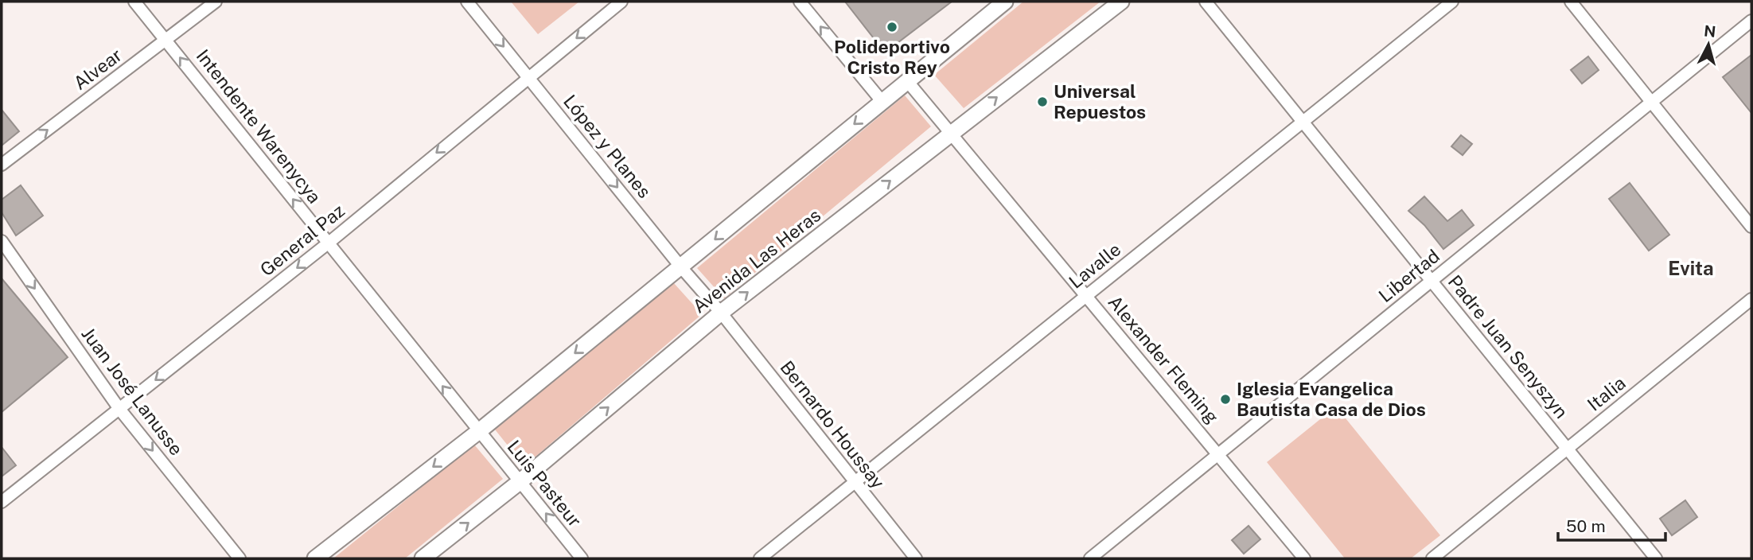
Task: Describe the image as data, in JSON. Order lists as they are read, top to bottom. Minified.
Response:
{"streets":{"main road":["Avenida Las Heras"],"street":["Alvear","Intendente Warenycya","López y Planes","General Paz","Lavalle","Libertad","Padre Juan Senyszyn","Alexander Fleming","Juan José Lanusse","Italia","Bernardo Houssay","Luis Pasteur"]},"crossings":[["Alvear","Intendente Warenycya"],["Intendente Warenycya","General Paz"],["Intendente Warenycya","Luis Pasteur"],["López y Planes","General Paz"],["López y Planes","Avenida Las Heras"],["López y Planes","Bernardo Houssay"],["General Paz","Juan José Lanusse"],["Avenida Las Heras","Alexander Fleming"],["Avenida Las Heras","Bernardo Houssay"],["Avenida Las Heras","Luis Pasteur"],["Lavalle","Padre Juan Senyszyn"],["Lavalle","Alexander Fleming"],["Lavalle","Bernardo Houssay"],["Libertad","Padre Juan Senyszyn"],["Libertad","Alexander Fleming"],["Padre Juan Senyszyn","Italia"]],"one_way":["Alvear","Intendente Warenycya","López y Planes","General Paz","Juan José Lanusse","Luis Pasteur"],"districts":["Evita"],"places":["Polideportivo Cristo Rey","Universal Repuestos","Iglesia Evangelica Bautista Casa de Dios"],"scale_bar":"50 m","north":"top"}
